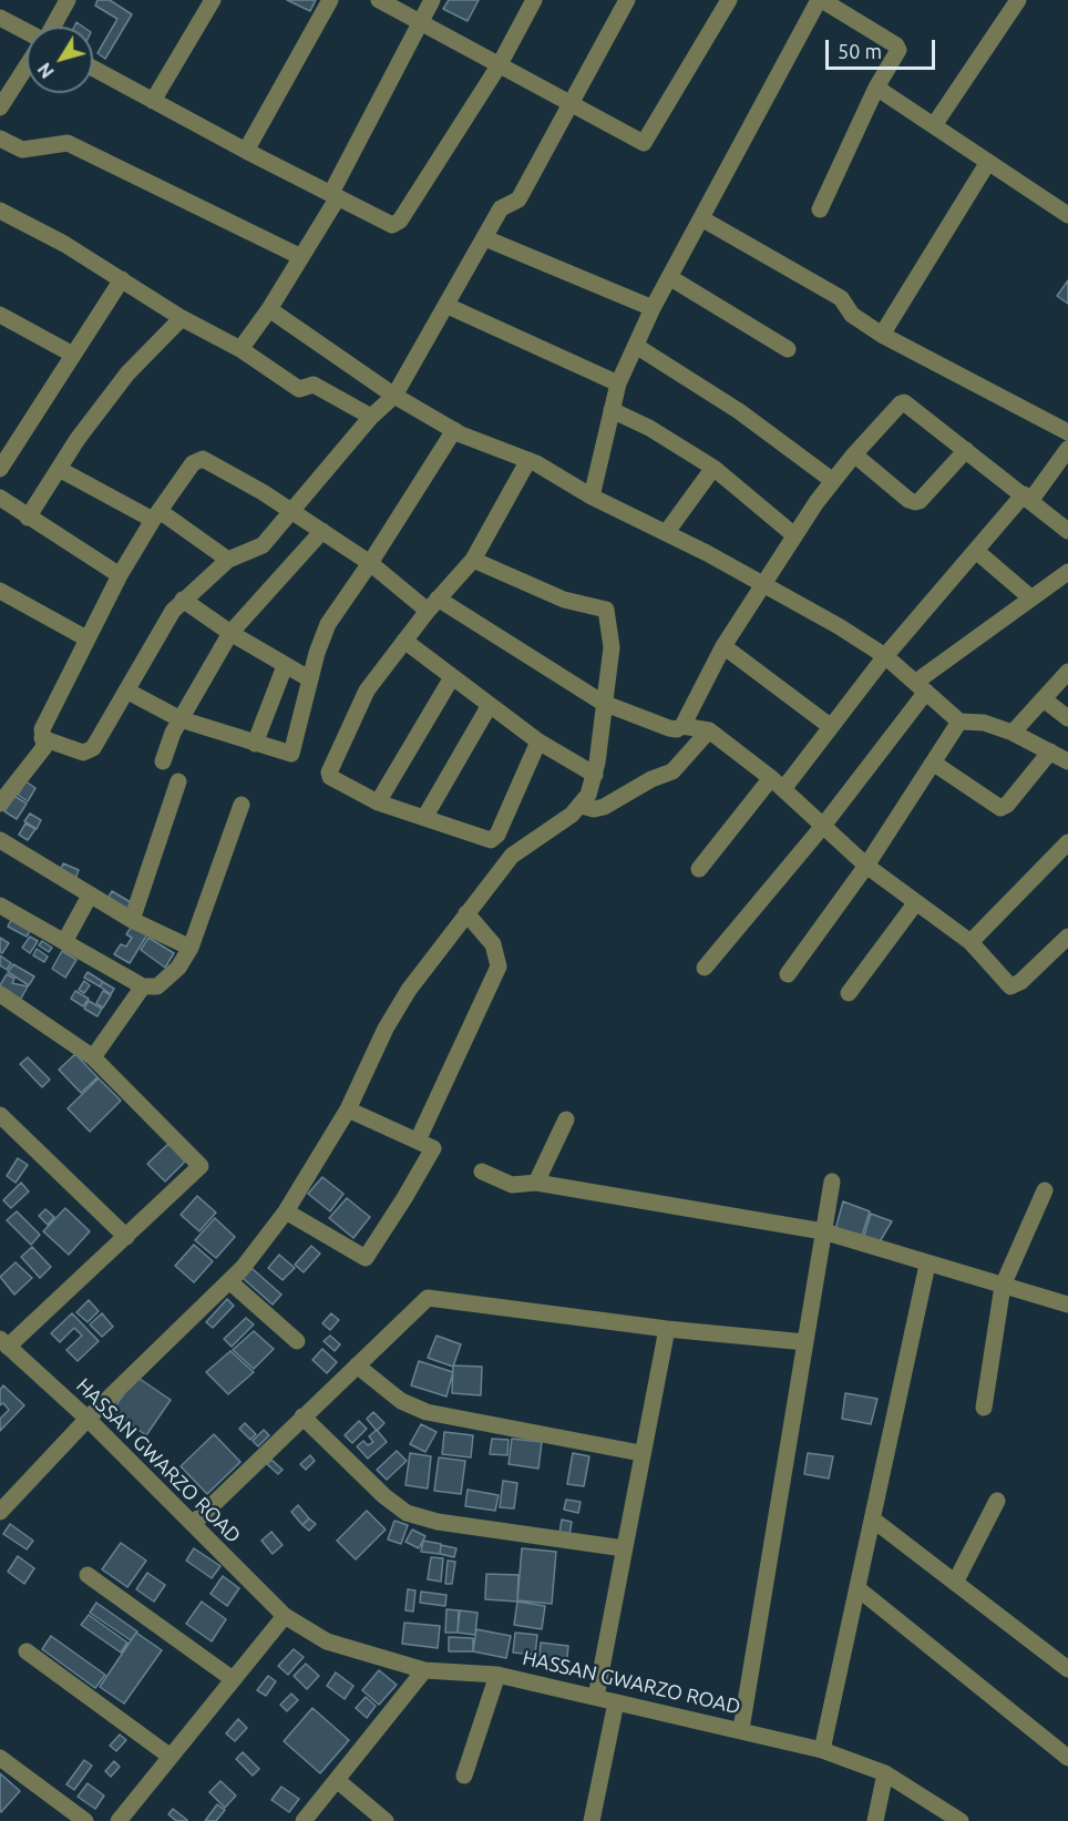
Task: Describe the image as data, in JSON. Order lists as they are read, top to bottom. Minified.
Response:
{"streets":{"street":["HASSAN GWARZO ROAD"]},"scale_bar":"50 m","north":"bottom left"}
